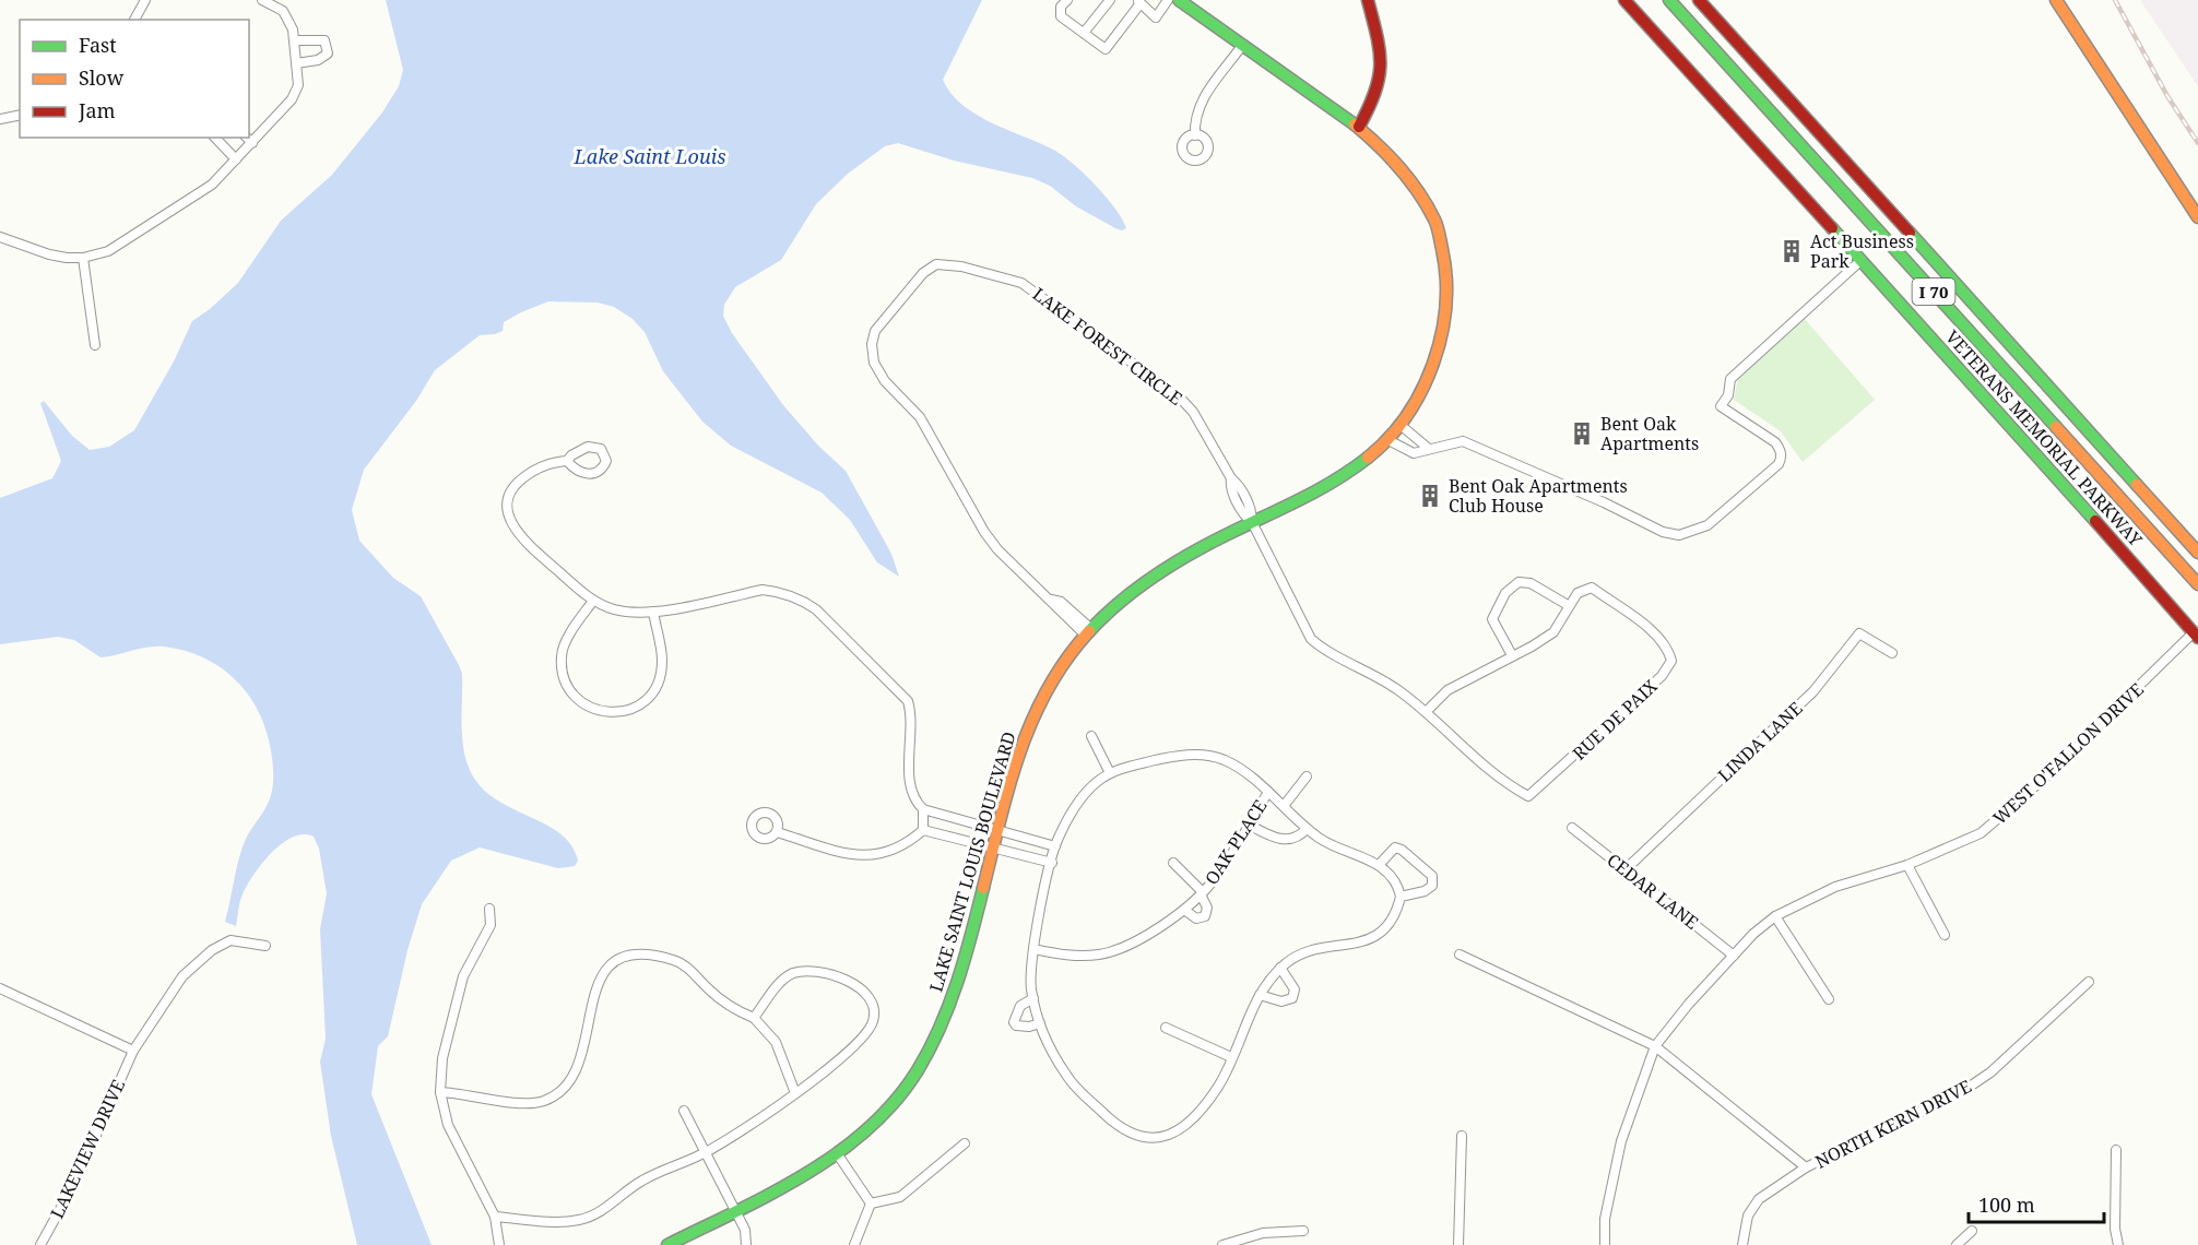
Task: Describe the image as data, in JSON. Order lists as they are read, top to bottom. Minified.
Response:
{"streets":{"main road":["I 70","VETERANS MEMORIAL PARKWAY","LAKE SAINT LOUIS BOULEVARD"],"street":["LAKE FOREST CIRCLE","RUE DE PAIX","LINDA LANE","WEST O'FALLON DRIVE","OAK PLACE","CEDAR LANE","NORTH KERN DRIVE","LAKEVIEW DRIVE"]},"crossings":[["LAKE FOREST CIRCLE","RUE DE PAIX"],["LAKE FOREST CIRCLE","LAKE SAINT LOUIS BOULEVARD"],["VETERANS MEMORIAL PARKWAY","WEST O'FALLON DRIVE"],["RUE DE PAIX","LAKE SAINT LOUIS BOULEVARD"],["LINDA LANE","CEDAR LANE"],["WEST O'FALLON DRIVE","CEDAR LANE"]],"water":["Lake Saint Louis"],"places":{"building":["Act Business Park","Bent Oak Apartments","Bent Oak Apartments Club House"]},"legend":["Fast","Slow","Jam"],"scale_bar":"100 m"}
